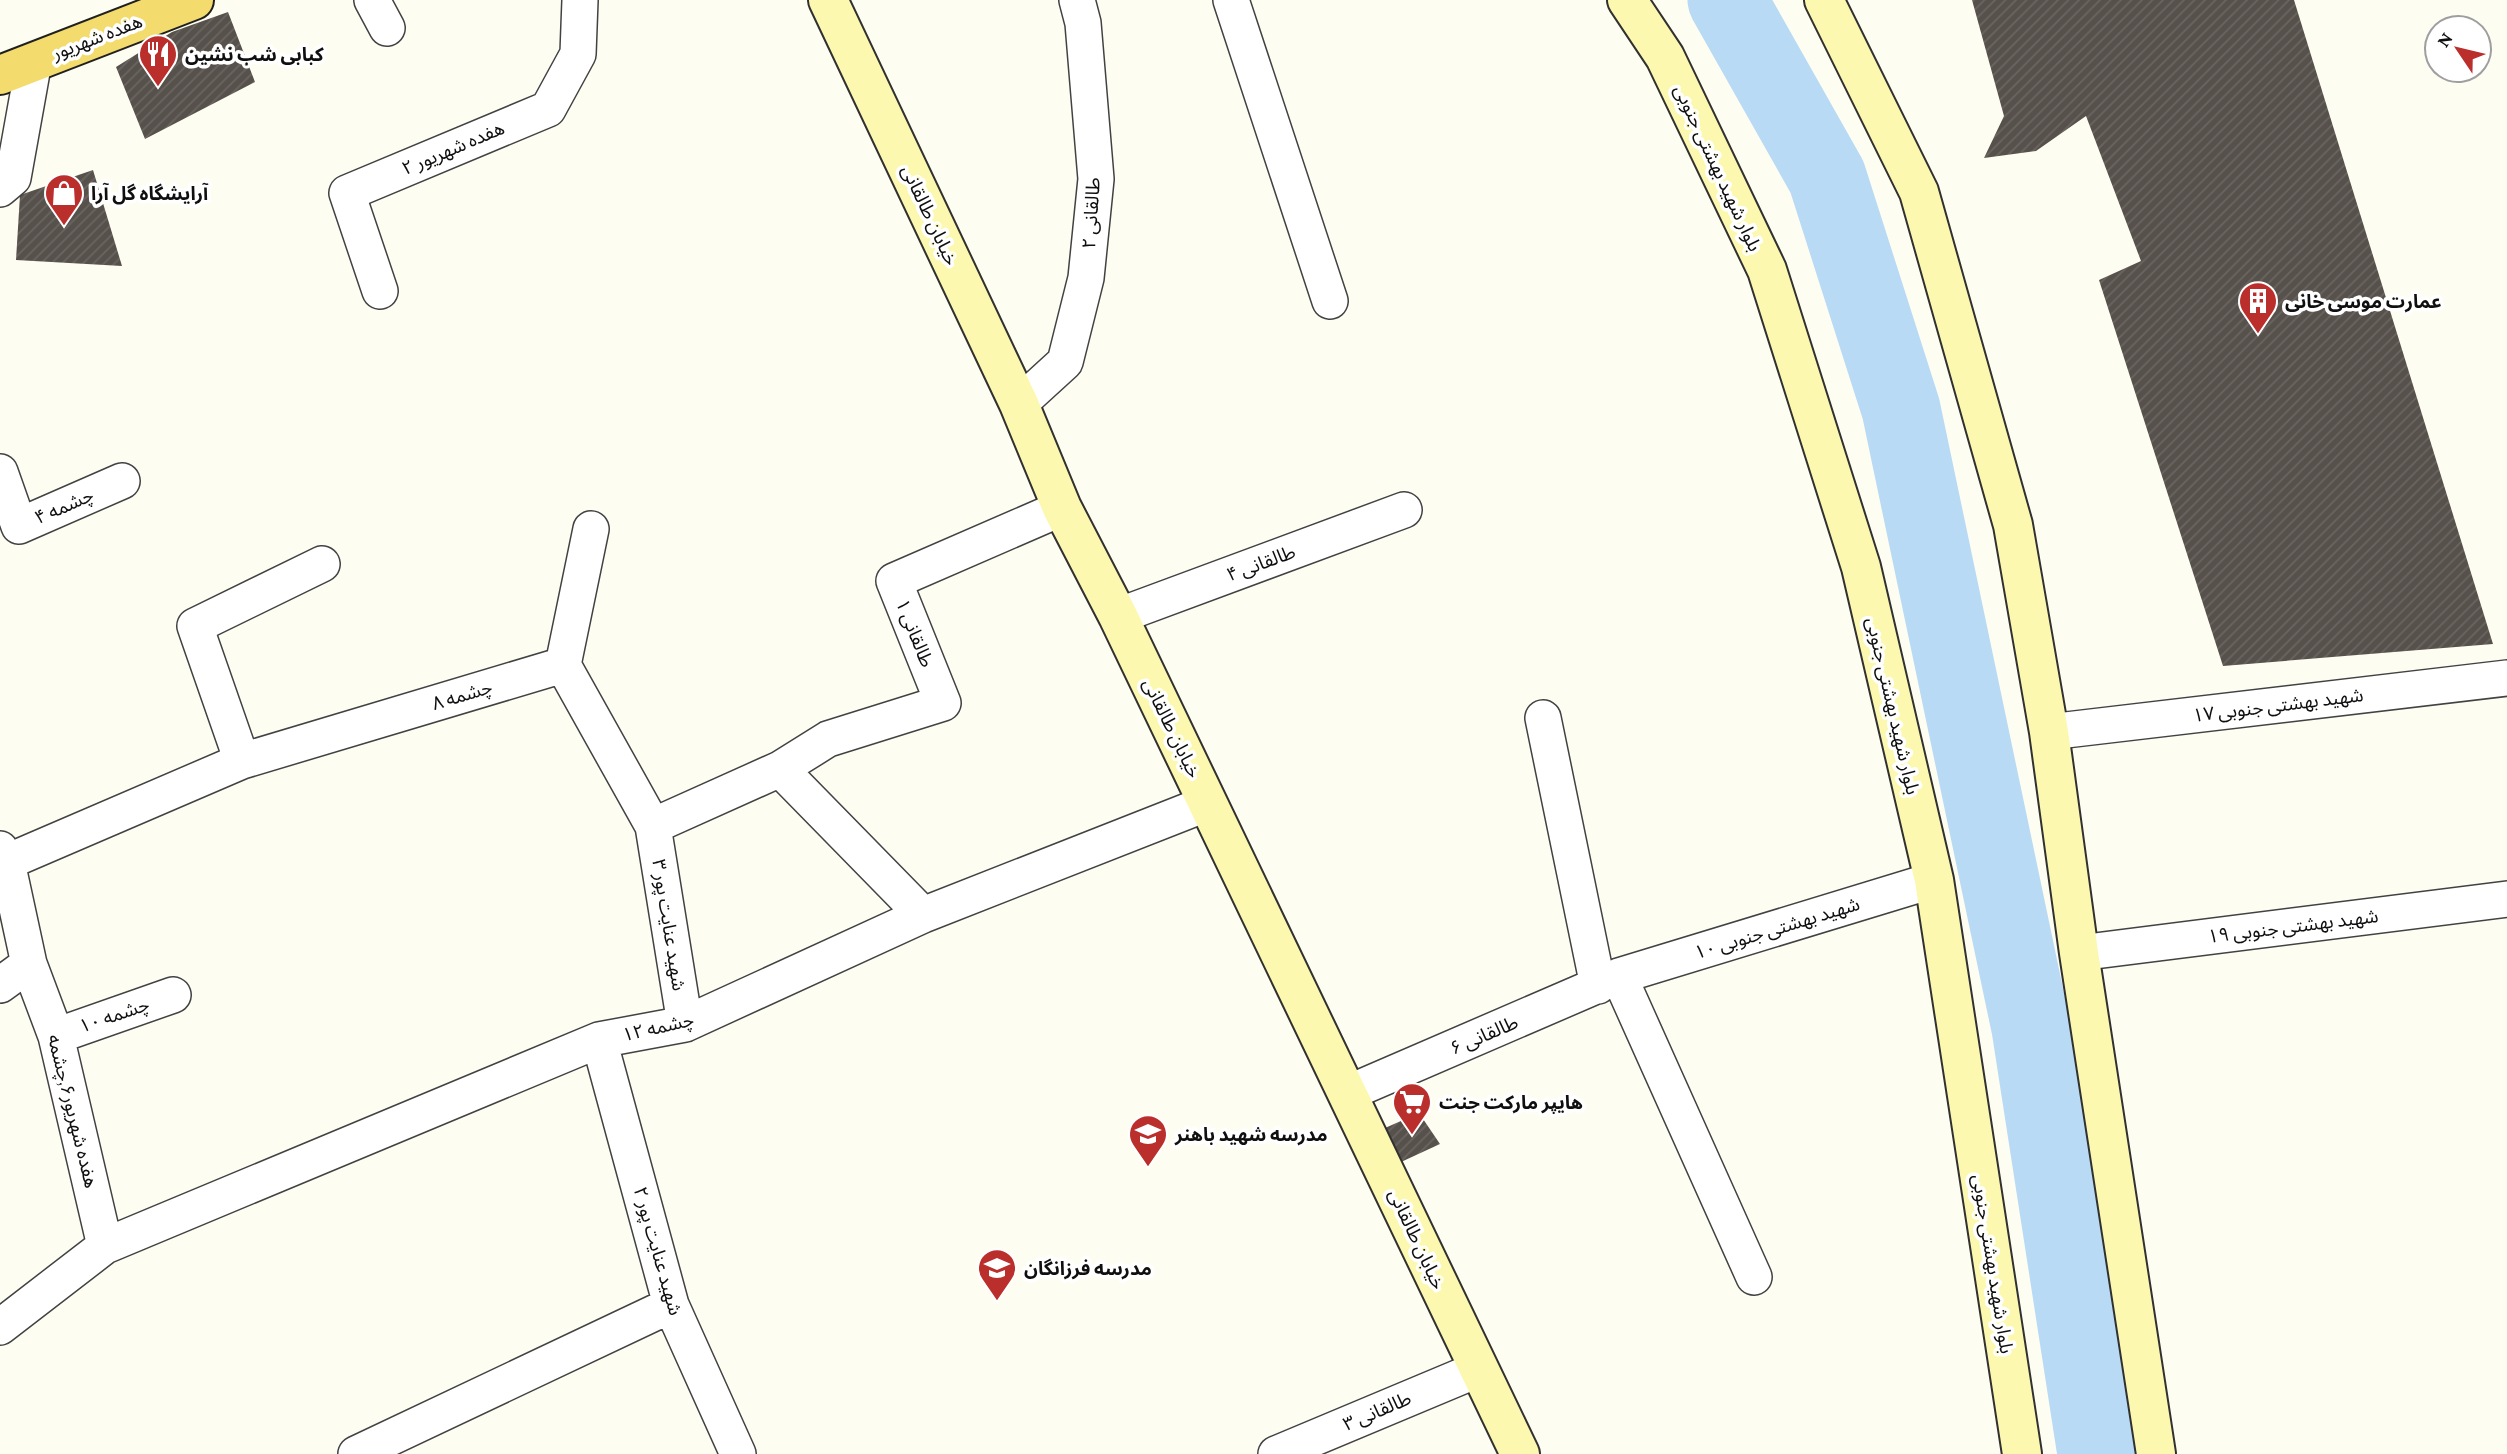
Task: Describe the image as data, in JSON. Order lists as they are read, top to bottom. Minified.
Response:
{"streets":{"main road":["هفده شهریور"],"street":["هفده شهریور ۲","بلوار شهید بهشتی جنوبی","طالقانی ۲","خیابان طالقانی","چشمه ۴","طالقانی ۴","طالقانی ۱","چشمه ۸","شهید بهشتی جنوبی ۱۷","شهید عنایت پور ۳","شهید بهشتی جنوبی ۱۹","شهید بهشتی جنوبی ۱۰","چشمه ۱۰","چشمه ۱۲","طالقانی ۶","هفده شهریور۶,چشمه","شهید عنایت پور ۲","طالقانی ۳"]},"crossings":[["بلوار شهید بهشتی جنوبی","شهید بهشتی جنوبی ۱۰"],["طالقانی ۲","خیابان طالقانی"],["خیابان طالقانی","طالقانی ۴"],["خیابان طالقانی","طالقانی ۱"],["خیابان طالقانی","چشمه ۱۲"],["خیابان طالقانی","طالقانی ۶"],["خیابان طالقانی","طالقانی ۳"],["چشمه ۸","هفده شهریور۶,چشمه"],["شهید عنایت پور ۳","چشمه ۱۲"],["شهید بهشتی جنوبی ۱۰","طالقانی ۶"],["چشمه ۱۰","هفده شهریور۶,چشمه"],["چشمه ۱۲","هفده شهریور۶,چشمه"],["چشمه ۱۲","شهید عنایت پور ۲"]],"places":{"restaurant":["کبابی شب نشین"],"shop":["آرایشگاه گل آرا"],"building":["عمارت موسی خانی"],"supermarket":["هایپر مارکت جنت"],"school or university":["مدرسه شهید باهنر","مدرسه فرزانگان"]},"north":"top left"}
